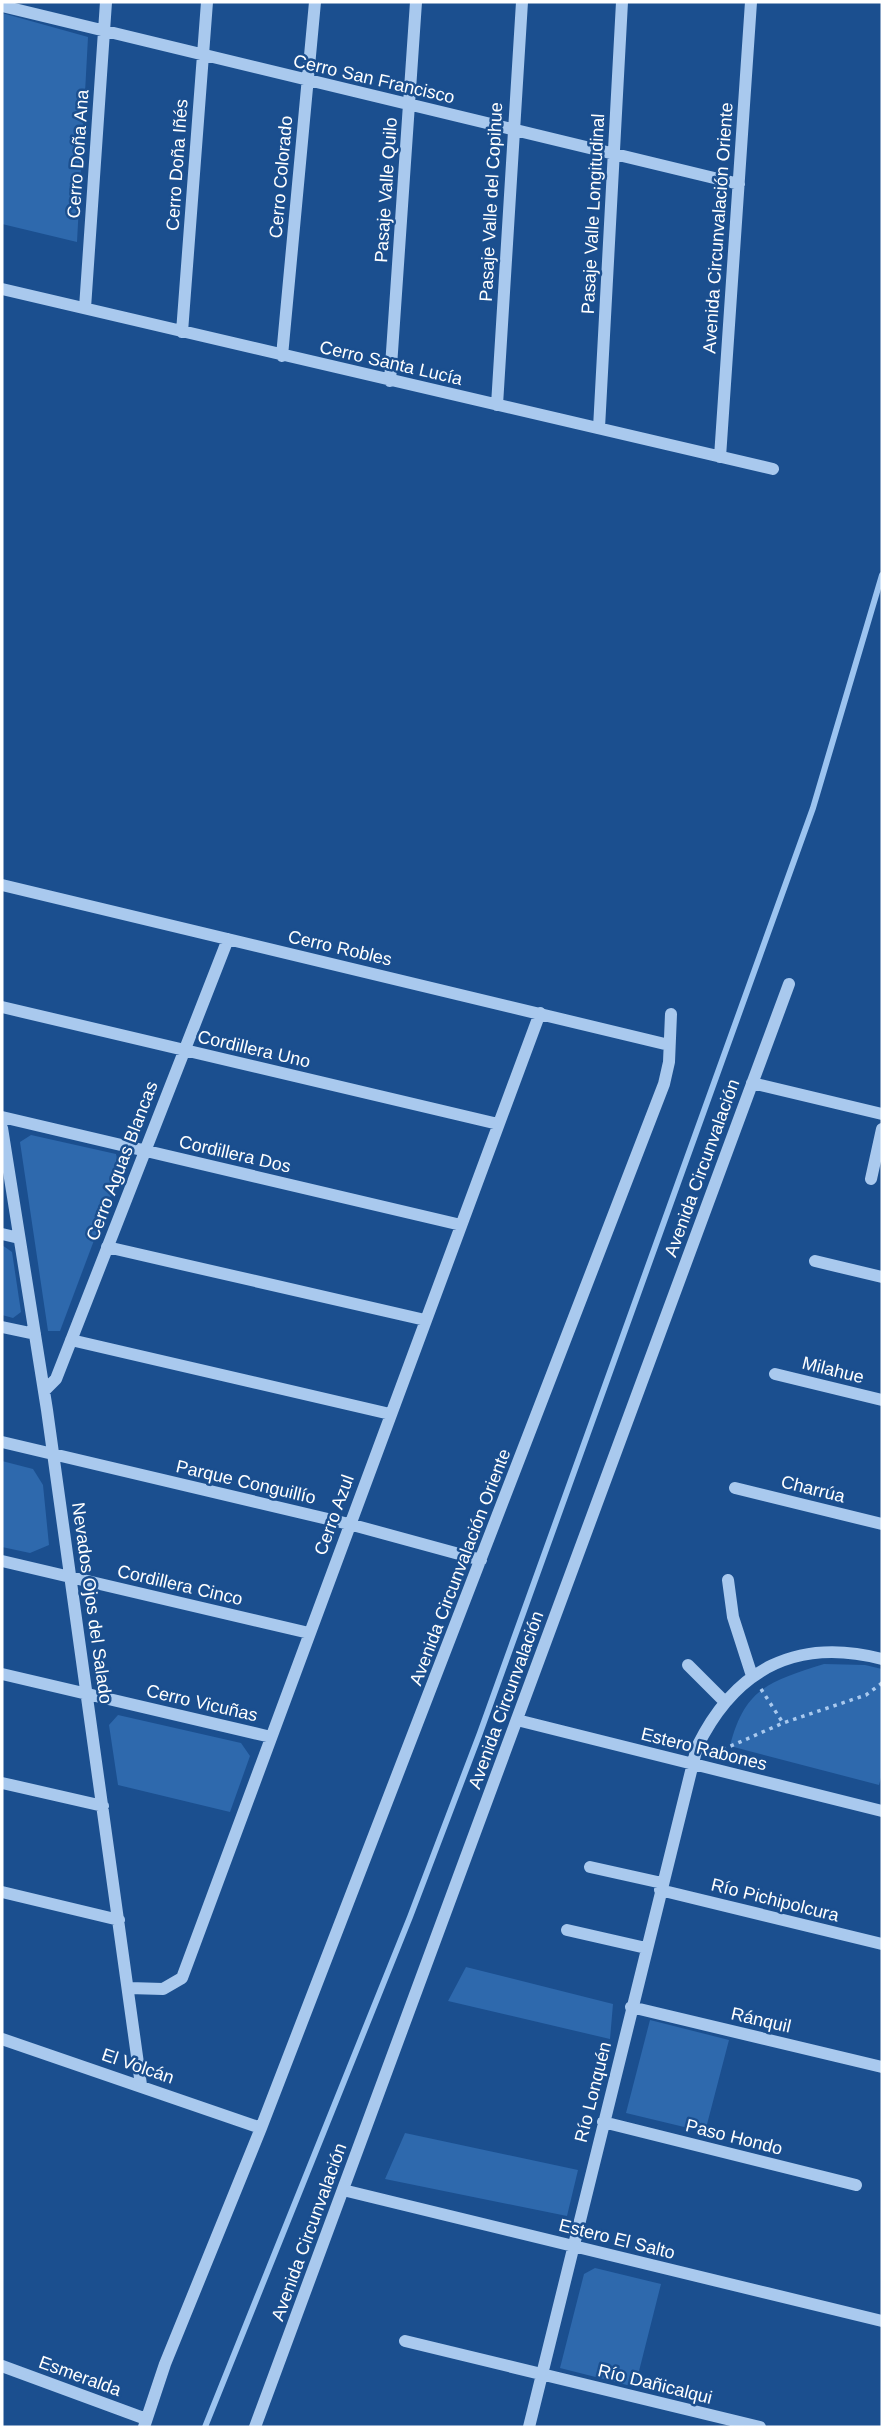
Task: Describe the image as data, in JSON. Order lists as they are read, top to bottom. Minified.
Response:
{"streets":{"street":["Cerro San Francisco","Cerro Doña Ana","Cerro Doña Iñés","Cerro Colorado","Pasaje Valle Quilo","Pasaje Valle del Copihue","Pasaje Valle Longitudinal","Avenida Circunvalación Oriente","Cerro Santa Lucía","Cerro Robles","Cordillera Uno","Cordillera Dos","Cerro Aguas Blancas","Avenida Circunvalación","Milahue","Parque Conguillío","Charrúa","Cerro Azul","Cordillera Cinco","Nevados Ojos del Salado","Cerro Vicuñas","Estero Rabones","Río Pichipolcura","Ránquil","El Volcán","Río Lonquén","Paso Hondo","Estero El Salto","Esmeralda","Río Dañicalqui"]},"crossings":[["Cerro San Francisco","Cerro Doña Ana"],["Cerro San Francisco","Cerro Doña Iñés"],["Cerro San Francisco","Cerro Colorado"],["Cerro San Francisco","Pasaje Valle Quilo"],["Cerro San Francisco","Pasaje Valle del Copihue"],["Cerro San Francisco","Pasaje Valle Longitudinal"],["Cerro San Francisco","Avenida Circunvalación Oriente"],["Cerro Doña Ana","Cerro Santa Lucía"],["Cerro Doña Iñés","Cerro Santa Lucía"],["Cerro Colorado","Cerro Santa Lucía"],["Pasaje Valle Quilo","Cerro Santa Lucía"],["Pasaje Valle del Copihue","Cerro Santa Lucía"],["Pasaje Valle Longitudinal","Cerro Santa Lucía"],["Avenida Circunvalación Oriente","Cerro Santa Lucía"],["Avenida Circunvalación Oriente","Cerro Robles"],["Avenida Circunvalación Oriente","Parque Conguillío"],["Avenida Circunvalación Oriente","El Volcán"],["Cerro Robles","Cerro Aguas Blancas"],["Cerro Robles","Cerro Azul"],["Cordillera Uno","Cerro Aguas Blancas"],["Cordillera Uno","Cerro Azul"],["Cordillera Dos","Cerro Aguas Blancas"],["Cordillera Dos","Cerro Azul"],["Cerro Aguas Blancas","Nevados Ojos del Salado"],["Avenida Circunvalación","Estero Rabones"],["Avenida Circunvalación","Estero El Salto"],["Parque Conguillío","Cerro Azul"],["Parque Conguillío","Nevados Ojos del Salado"],["Cerro Azul","Cordillera Cinco"],["Cerro Azul","Nevados Ojos del Salado"],["Cerro Azul","Cerro Vicuñas"],["Cordillera Cinco","Nevados Ojos del Salado"],["Nevados Ojos del Salado","Cerro Vicuñas"],["Nevados Ojos del Salado","El Volcán"],["Estero Rabones","Río Lonquén"],["Río Pichipolcura","Río Lonquén"],["Ránquil","Río Lonquén"],["Río Lonquén","Paso Hondo"],["Río Lonquén","Estero El Salto"],["Río Lonquén","Río Dañicalqui"]]}
